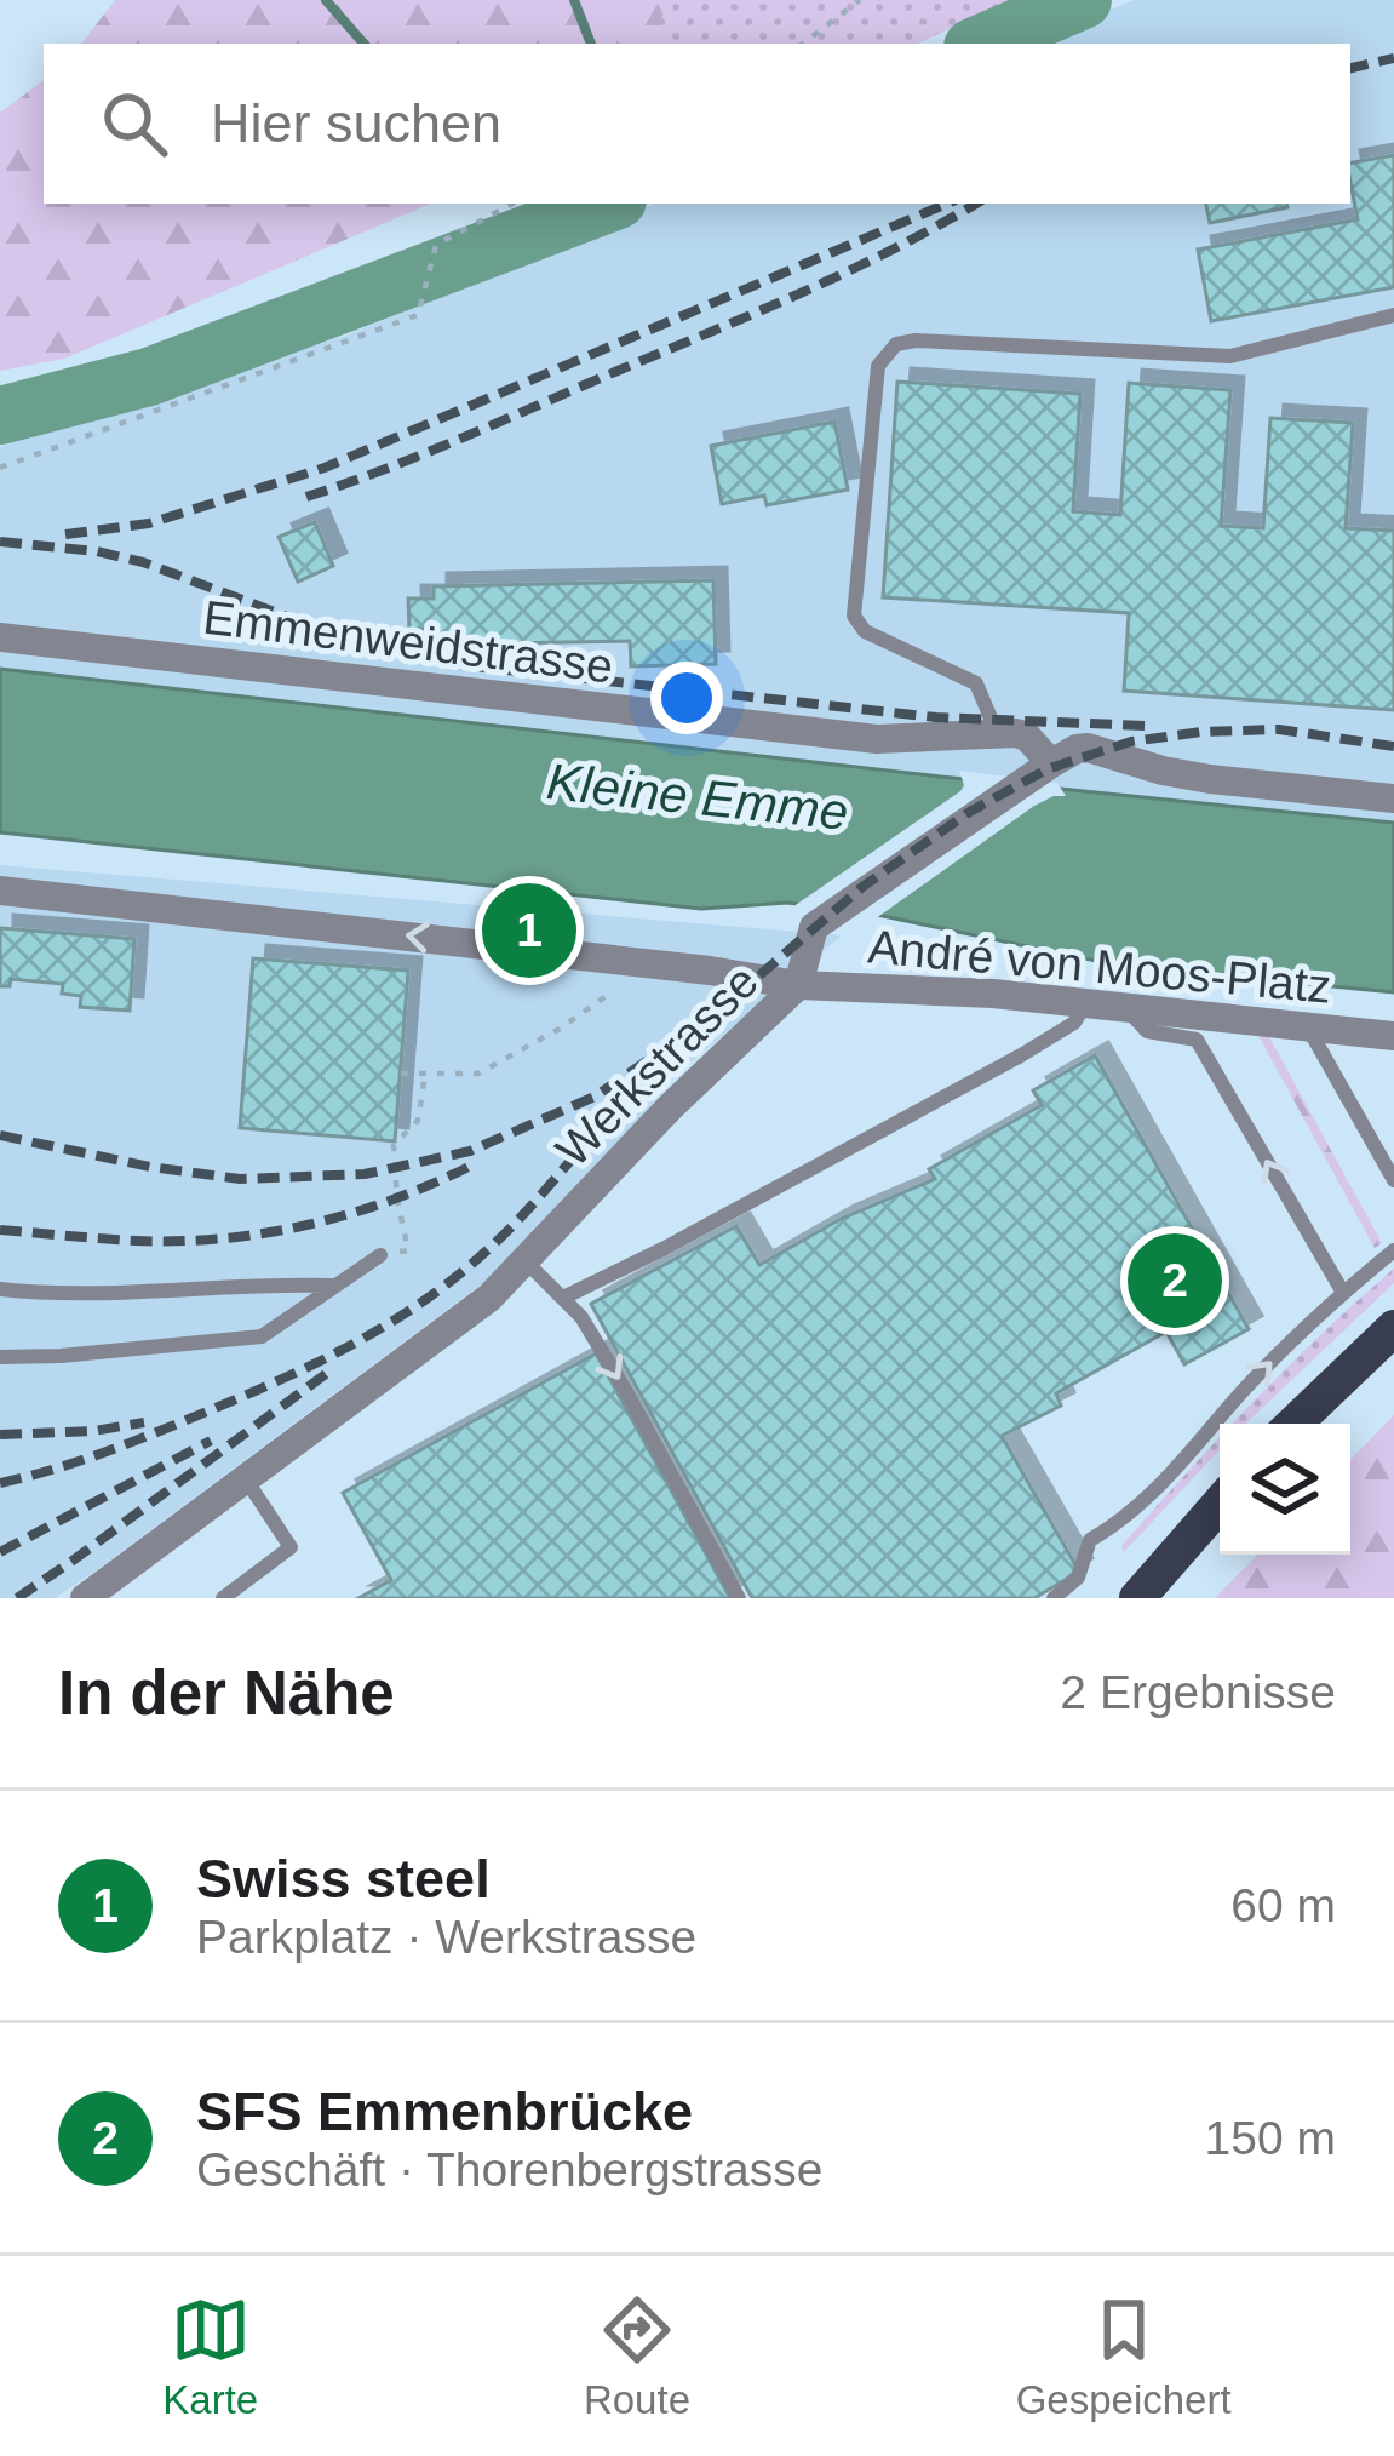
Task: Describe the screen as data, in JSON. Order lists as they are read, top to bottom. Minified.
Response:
{"streets":{"street":["Emmenweidstrasse","André von Moos-Platz","Werkstrasse"]},"crossings":[["André von Moos-Platz","Werkstrasse"]],"one_way":["Werkstrasse"],"water":["Kleine Emme"],"page":{"search":"Hier suchen","pins":["1","2"],"heading":["In der Nähe","2 Ergebnisse"],"list":[{"mark":"1","name":"Swiss steel","note":"Parkplatz · Werkstrasse","value":"60 m"},{"mark":"2","name":"SFS Emmenbrücke","note":"Geschäft · Thorenbergstrasse","value":"150 m"}],"nav":["Karte","Route","Gespeichert"]}}
